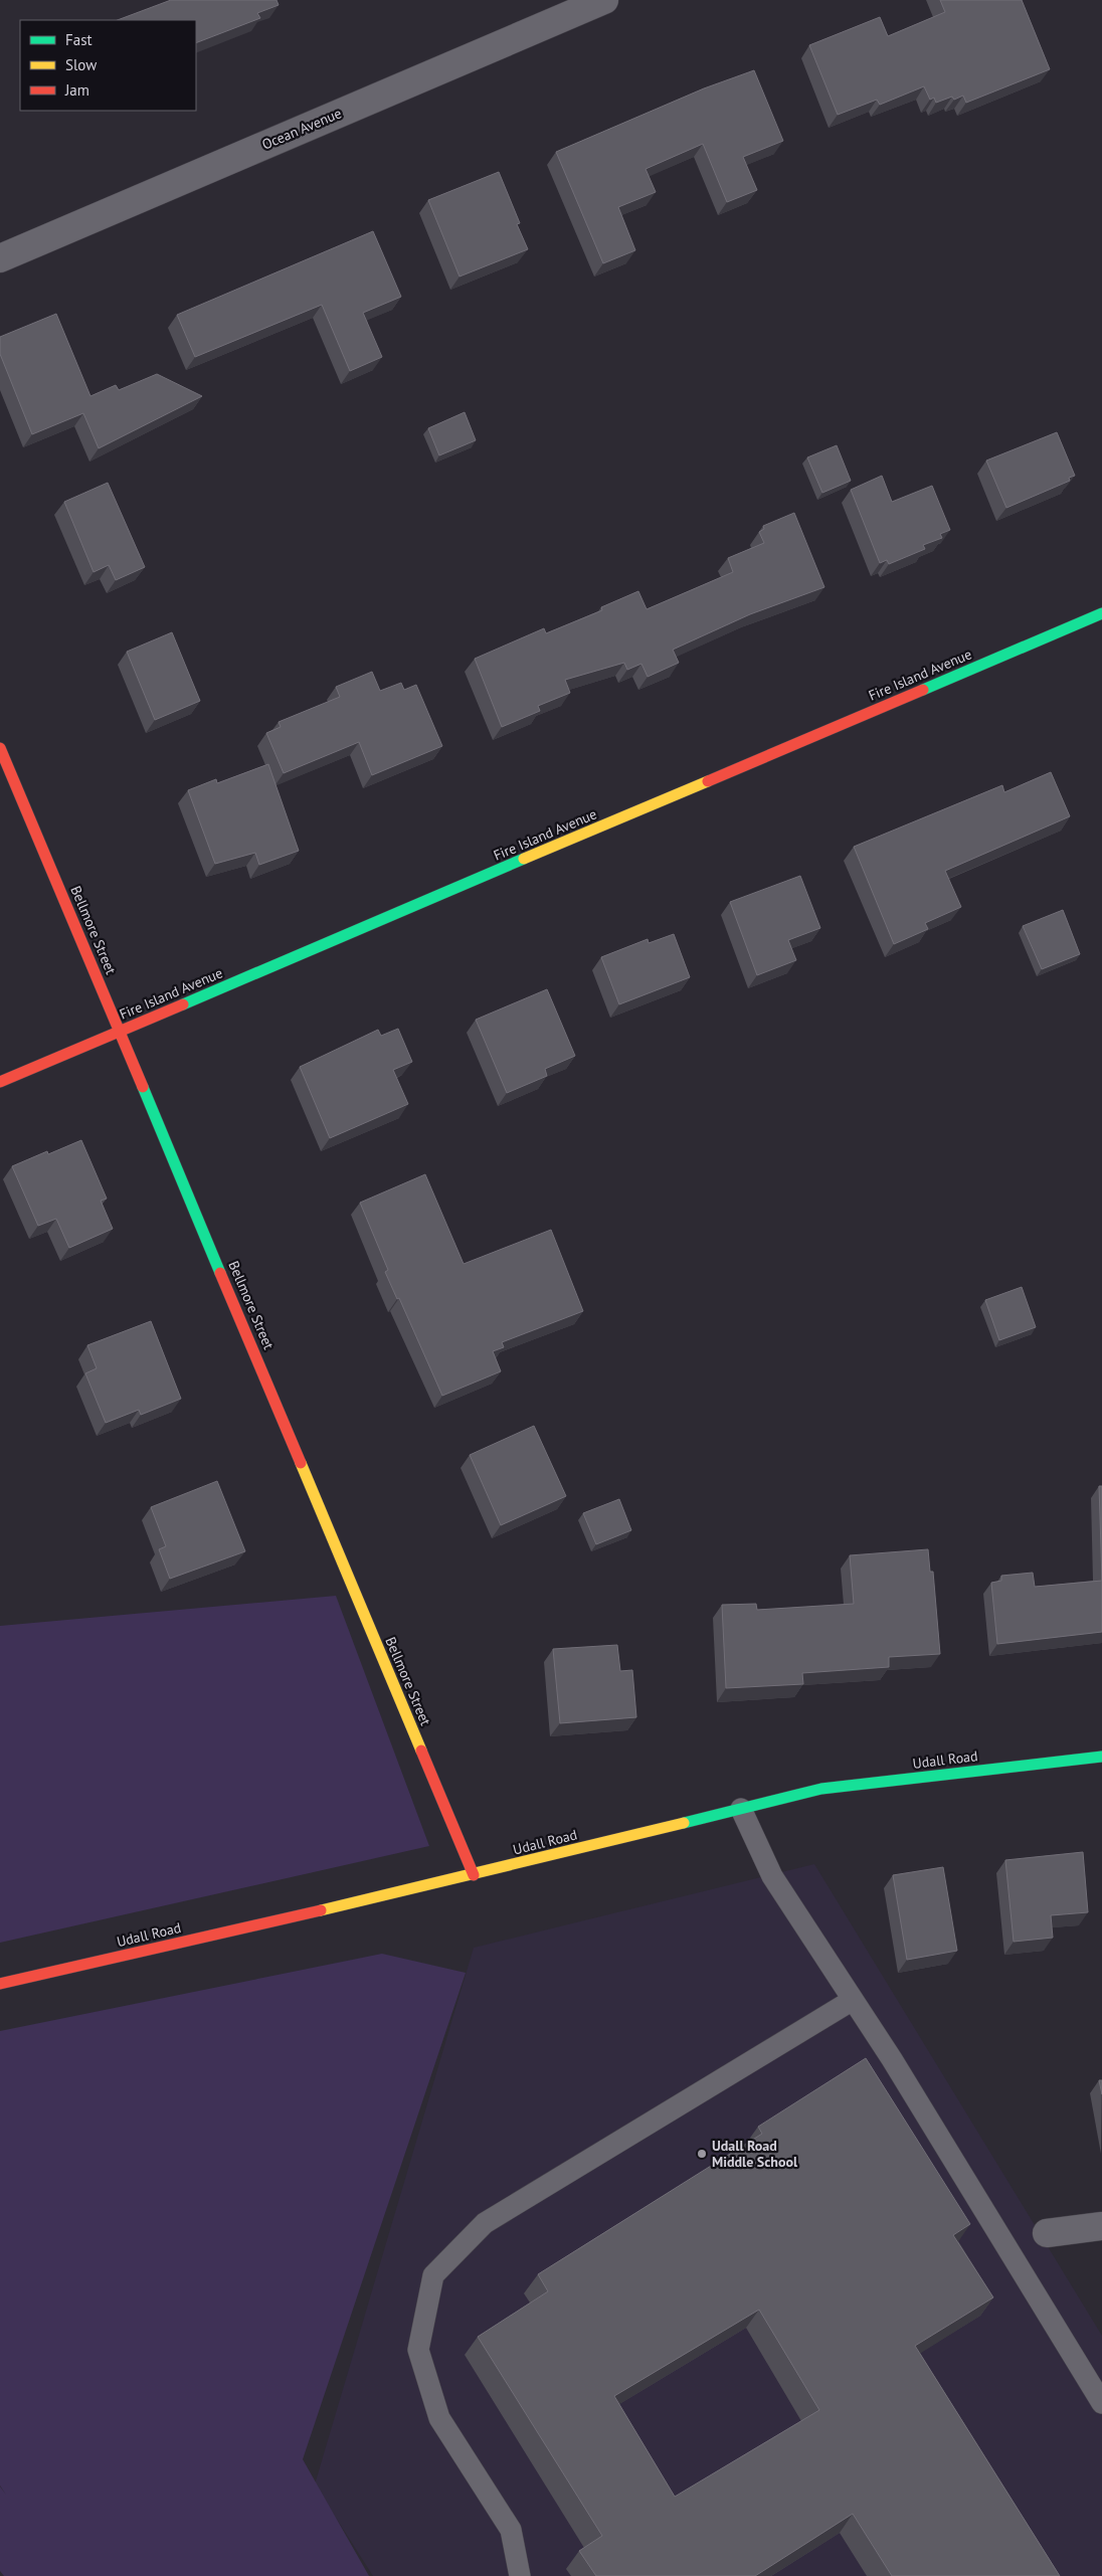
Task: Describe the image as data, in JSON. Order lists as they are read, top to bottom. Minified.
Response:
{"streets":{"street":["Ocean Avenue","Fire Island Avenue","Bellmore Street","Udall Road"]},"crossings":[["Fire Island Avenue","Bellmore Street"],["Bellmore Street","Udall Road"]],"places":["Udall Road Middle School"],"legend":["Fast","Slow","Jam"]}
